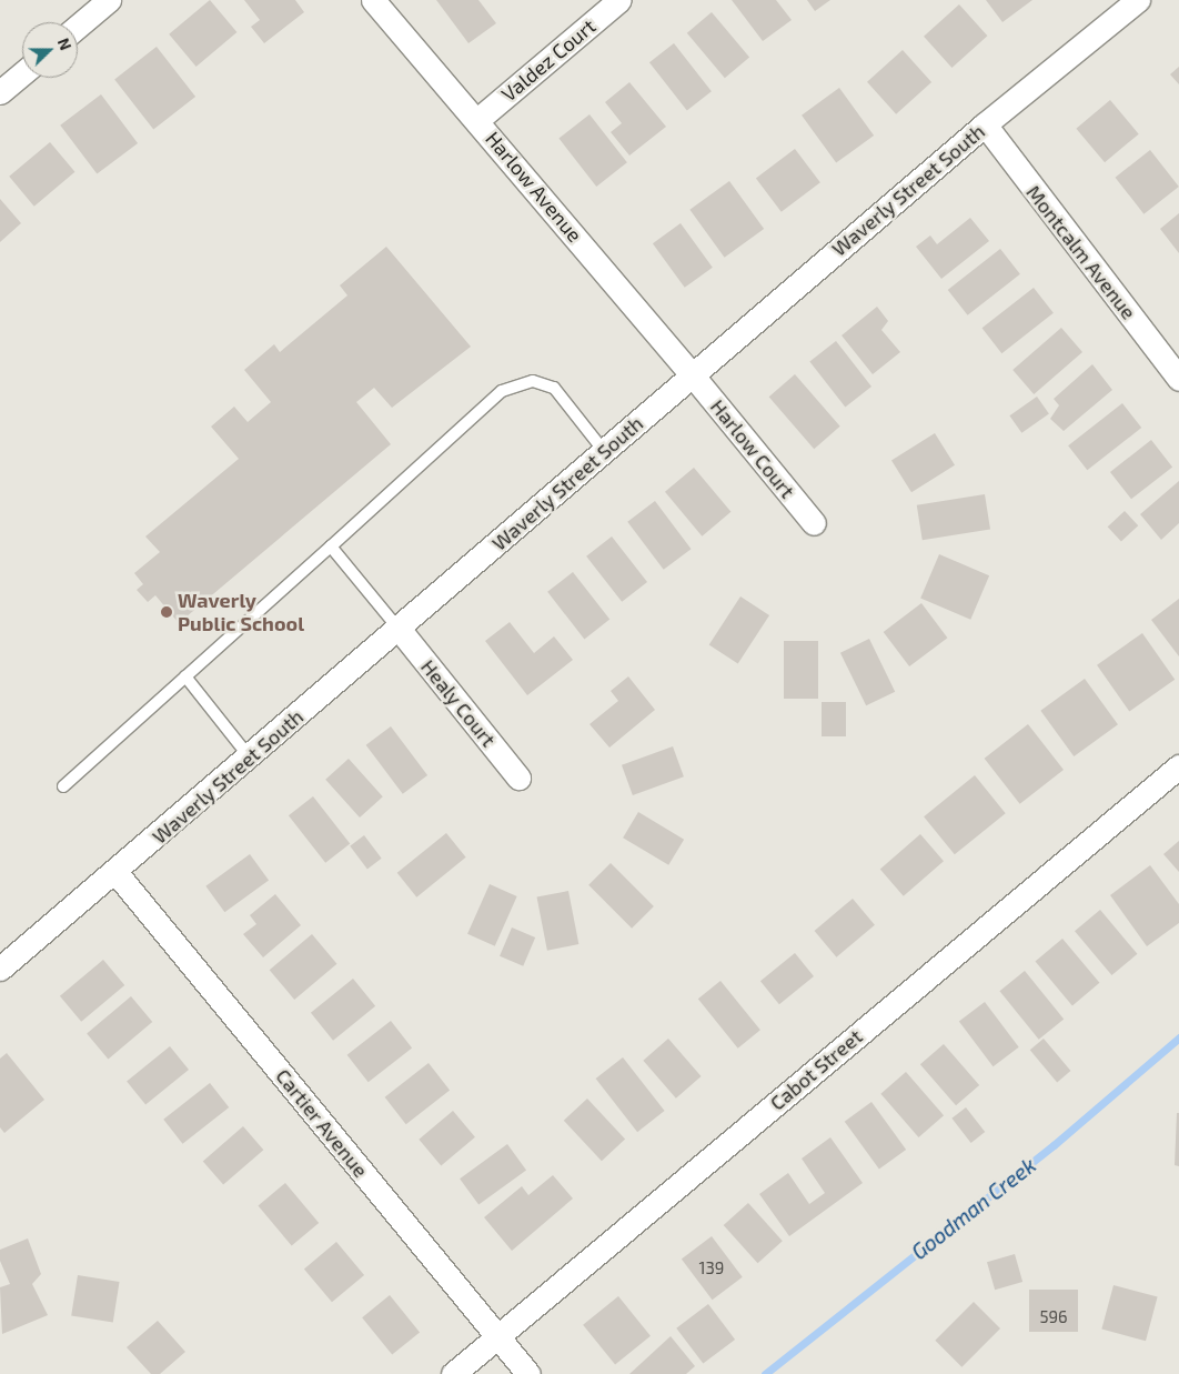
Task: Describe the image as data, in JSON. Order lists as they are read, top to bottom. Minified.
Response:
{"streets":{"street":["Valdez Court","Harlow Avenue","Waverly Street South","Montcalm Avenue","Harlow Court","Healy Court","Cabot Street","Cartier Avenue"]},"crossings":[["Valdez Court","Harlow Avenue"],["Harlow Avenue","Waverly Street South"],["Harlow Avenue","Harlow Court"],["Waverly Street South","Montcalm Avenue"],["Waverly Street South","Harlow Court"],["Waverly Street South","Healy Court"],["Waverly Street South","Cartier Avenue"],["Cabot Street","Cartier Avenue"]],"water":["Goodman Creek"],"places":["Waverly Public School"],"house_numbers":["139","596"],"north":"right"}
